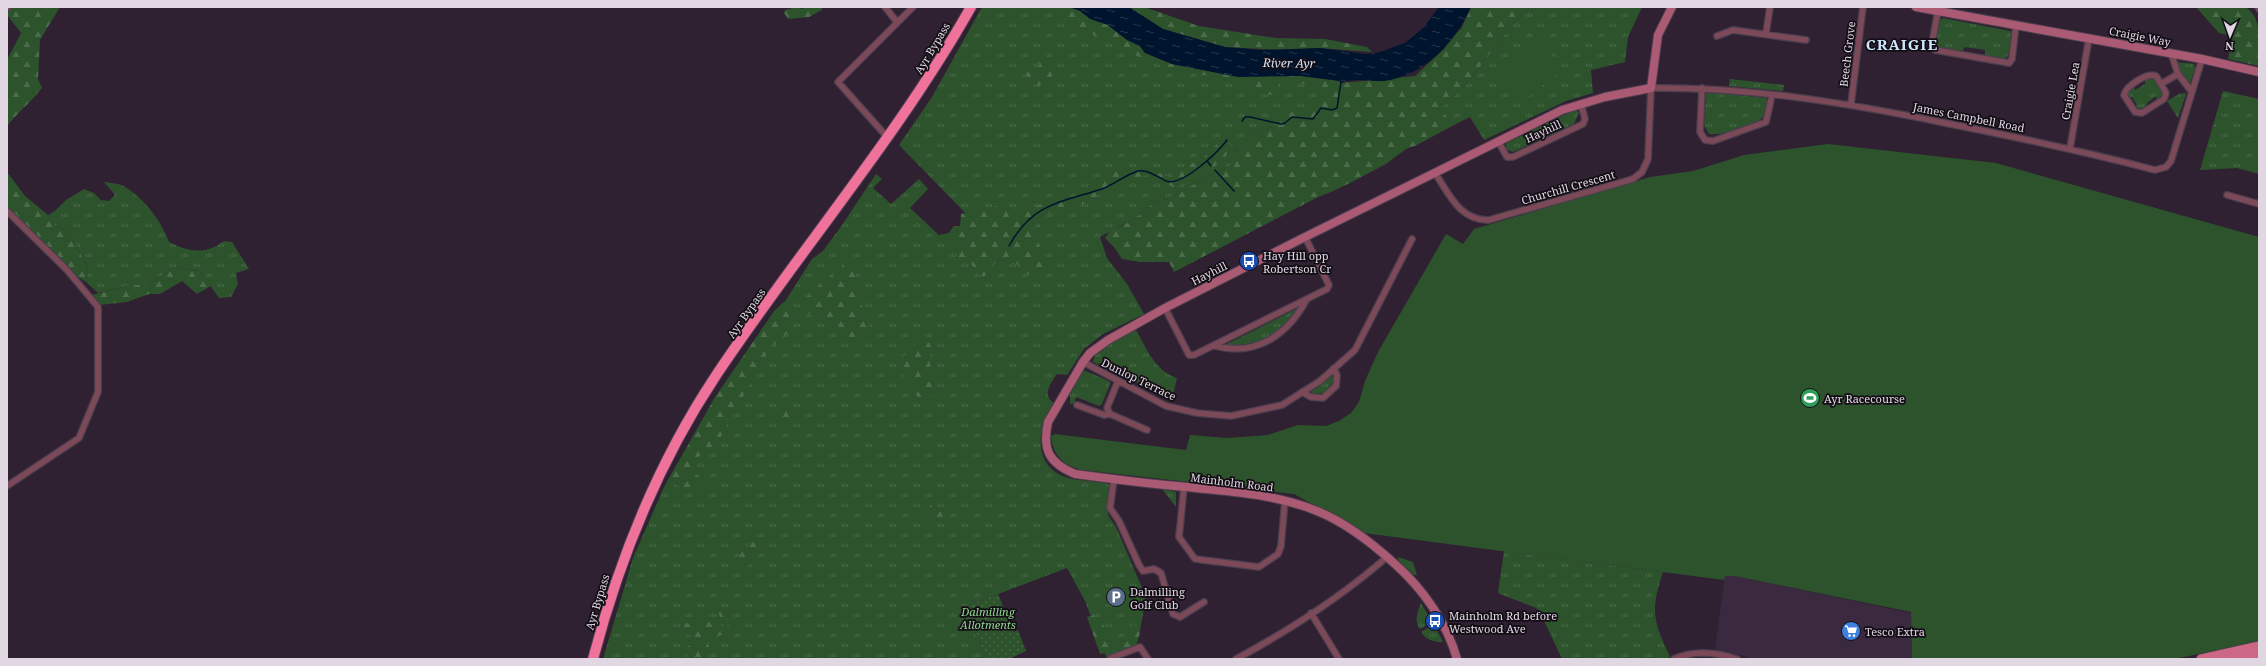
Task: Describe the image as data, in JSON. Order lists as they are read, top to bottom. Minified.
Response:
{"streets":{"highway":["Ayr Bypass"],"street":["Craigie Way","Beech Grove","Craigie Lea","James Campbell Road","Hayhill","Churchill Crescent","Dunlop Terrace","Mainholm Road"]},"crossings":[["Craigie Way","Craigie Lea"],["Craigie Way","James Campbell Road"],["Beech Grove","James Campbell Road"],["Craigie Lea","James Campbell Road"],["James Campbell Road","Hayhill"],["James Campbell Road","Churchill Crescent"],["Hayhill","Churchill Crescent"],["Hayhill","Dunlop Terrace"],["Hayhill","Mainholm Road"]],"districts":["CRAIGIE"],"water":["River Ayr"],"parks":["Dalmilling Allotments"],"places":{"bus stop":["Hay Hill opp Robertson Cr","Mainholm Rd before Westwood Ave"],"sports":["Ayr Racecourse"],"parking":["Dalmilling Golf Club"],"supermarket":["Tesco Extra"]},"north":"bottom"}
